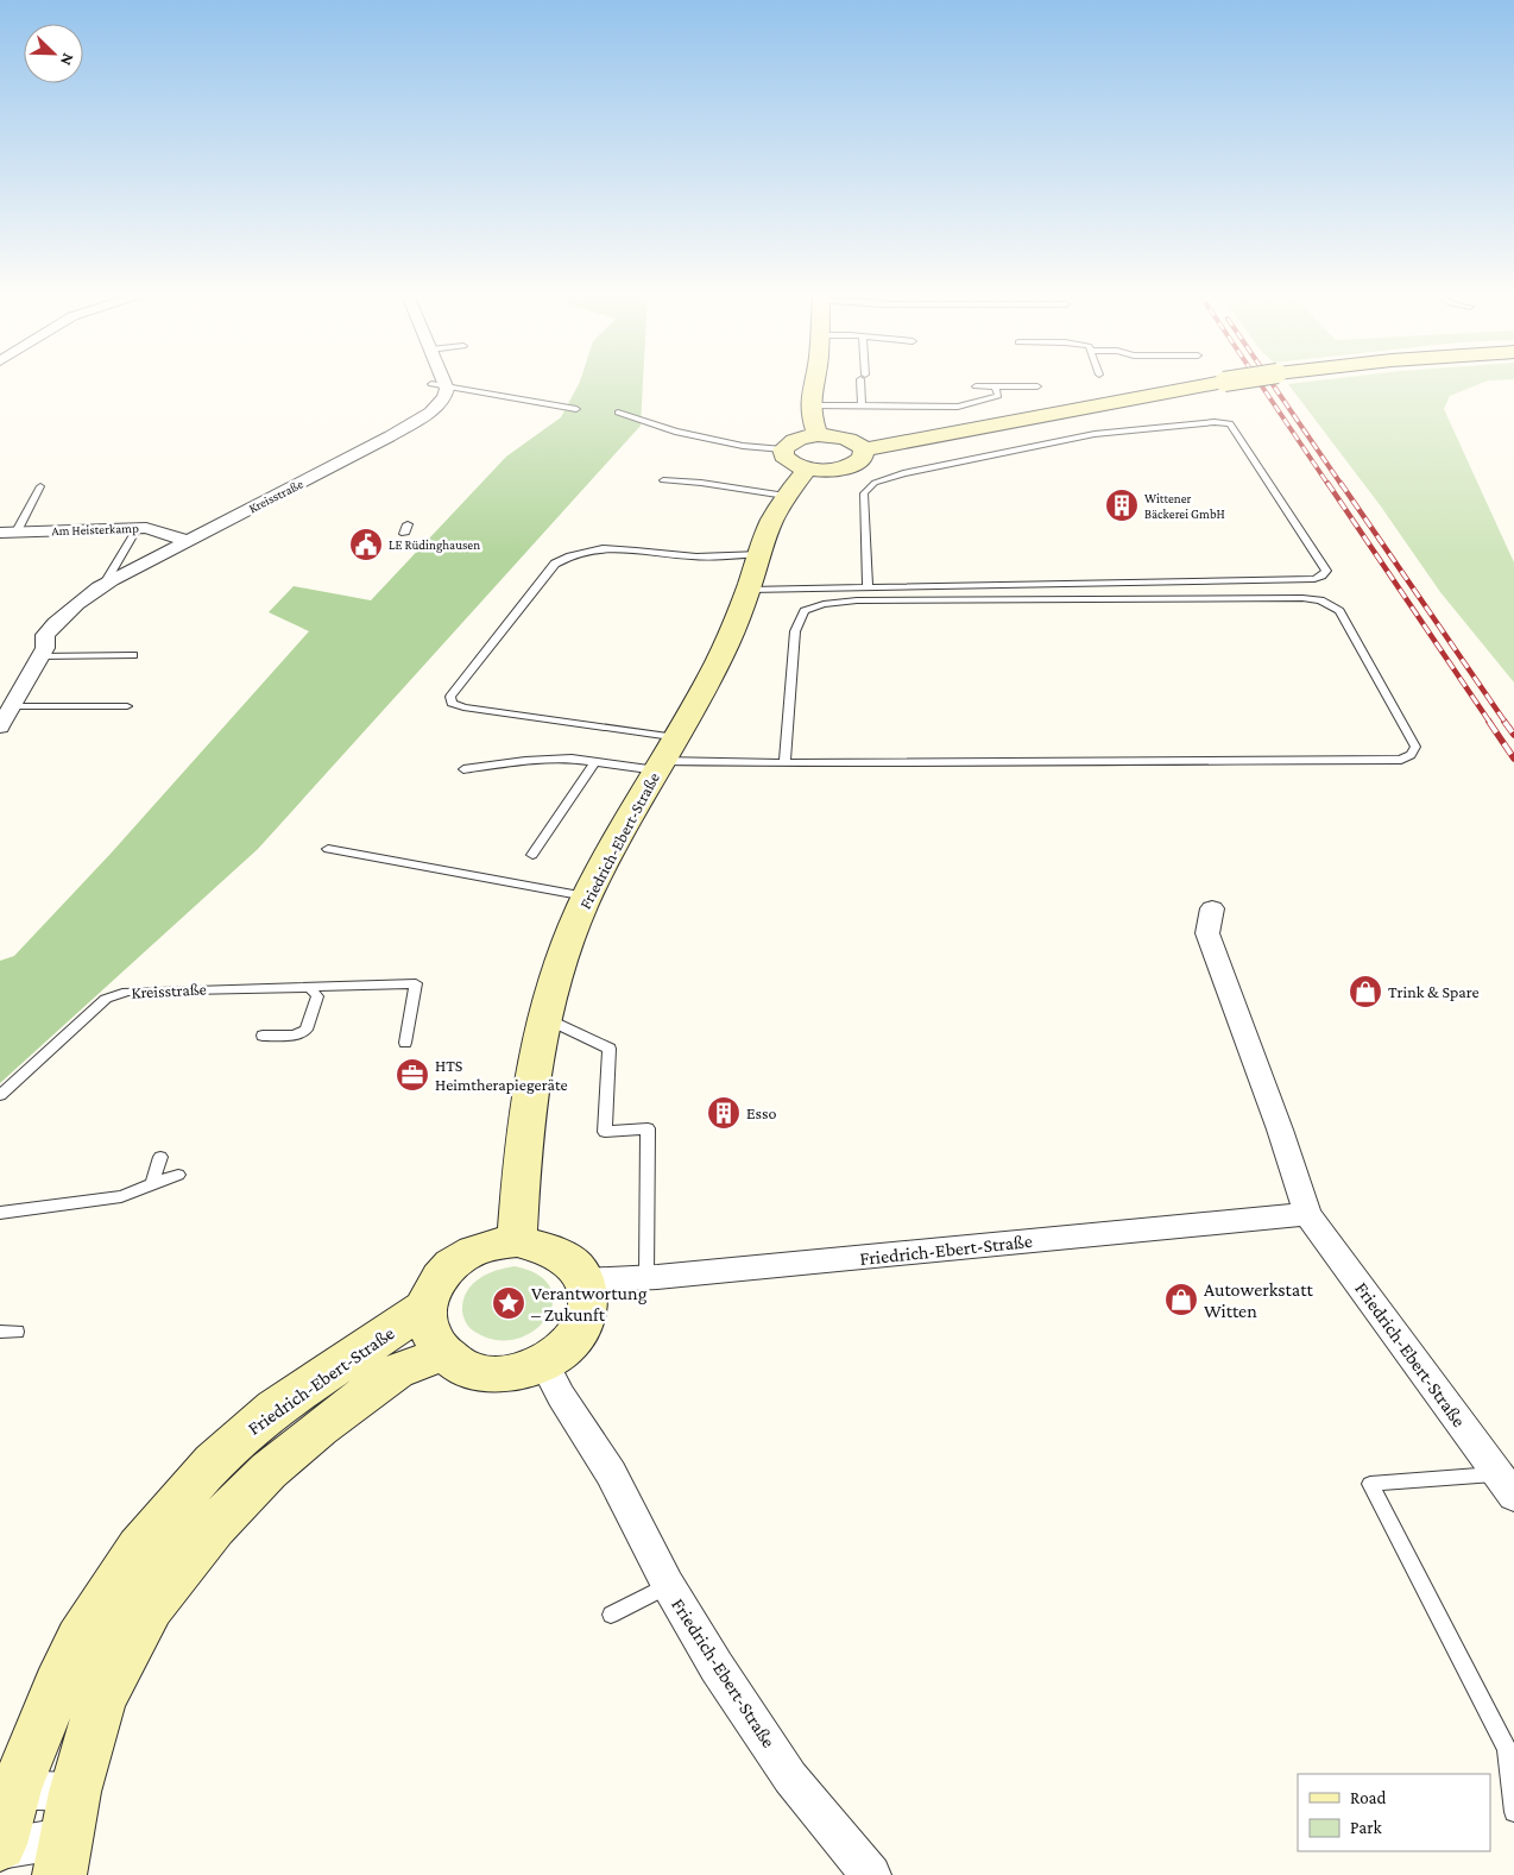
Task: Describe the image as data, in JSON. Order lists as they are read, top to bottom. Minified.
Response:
{"streets":{"street":["Kreisstraße","Am Heisterkamp","Friedrich-Ebert-Straße"]},"crossings":[["Kreisstraße","Am Heisterkamp"]],"places":{"building":["Wittener Bäckerei GmbH","Esso"],"public building":["LE Rüdinghausen"],"shop":["Trink & Spare","Autowerkstatt Witten"],"office":["HTS Heimtherapiegeräte"],"place":["Verantwortung – Zukunft"]},"legend":["Road","Park"],"north":"bottom right"}
